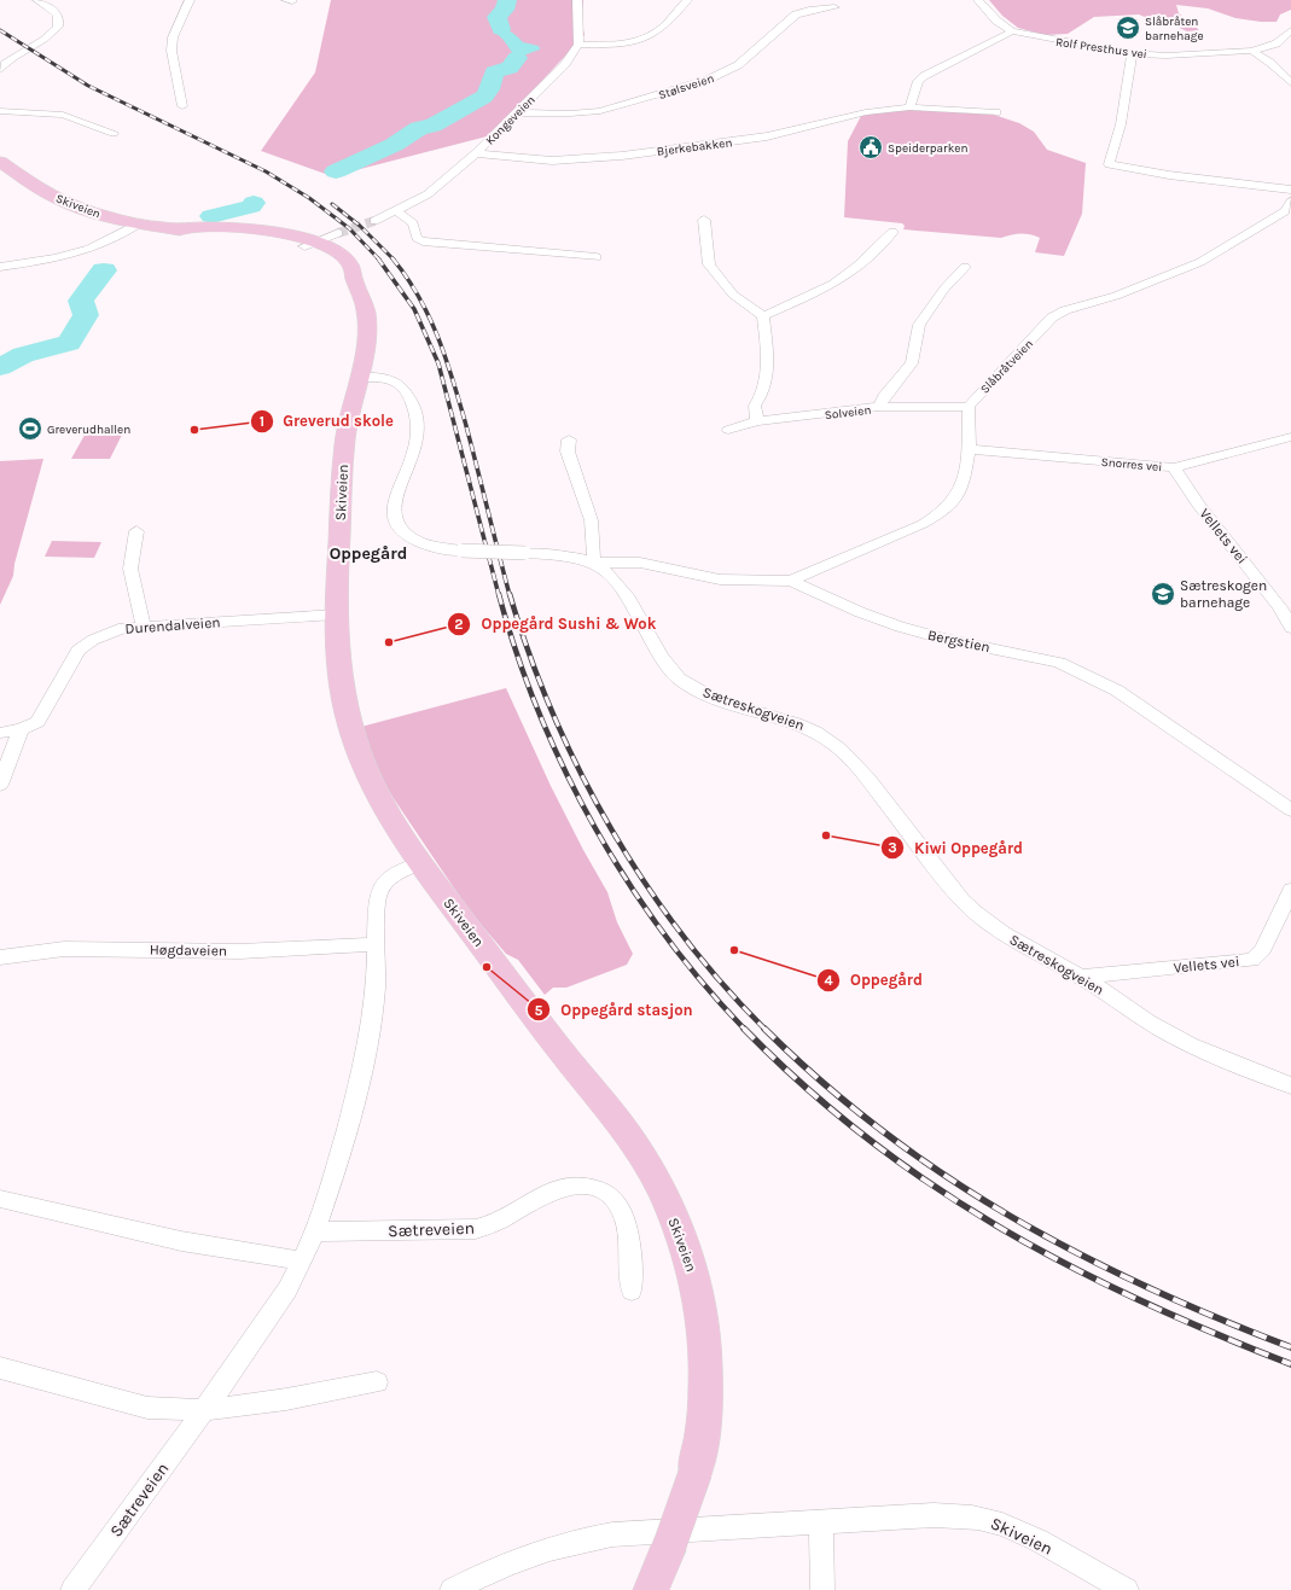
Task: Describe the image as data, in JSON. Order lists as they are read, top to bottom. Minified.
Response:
{"streets":{"main road":["Skiveien"],"street":["Rolf Presthus vei","Stølsveien","Kongeveien","Bjerkebakken","Slåbråtveien","Solveien","Snorres vei","Vellets vei","Durendalveien","Bergstien","Sætreskogveien","Høgdaveien","Sætreveien"]},"crossings":[["Stølsveien","Kongeveien"],["Kongeveien","Bjerkebakken"],["Skiveien","Durendalveien"],["Skiveien","Sætreskogveien"],["Skiveien","Sætreveien"],["Slåbråtveien","Solveien"],["Slåbråtveien","Snorres vei"],["Slåbråtveien","Bergstien"],["Snorres vei","Vellets vei"],["Vellets vei","Sætreskogveien"],["Bergstien","Sætreskogveien"],["Høgdaveien","Sætreveien"]],"districts":["Oppegård"],"places":{"school or university":["Slåbråten barnehage","Sætreskogen barnehage"],"public building":["Speiderparken"],"sports":["Greverudhallen"],"other":["Greverud skole","Oppegård Sushi & Wok","Kiwi Oppegård","Oppegård","Oppegård stasjon"]}}
